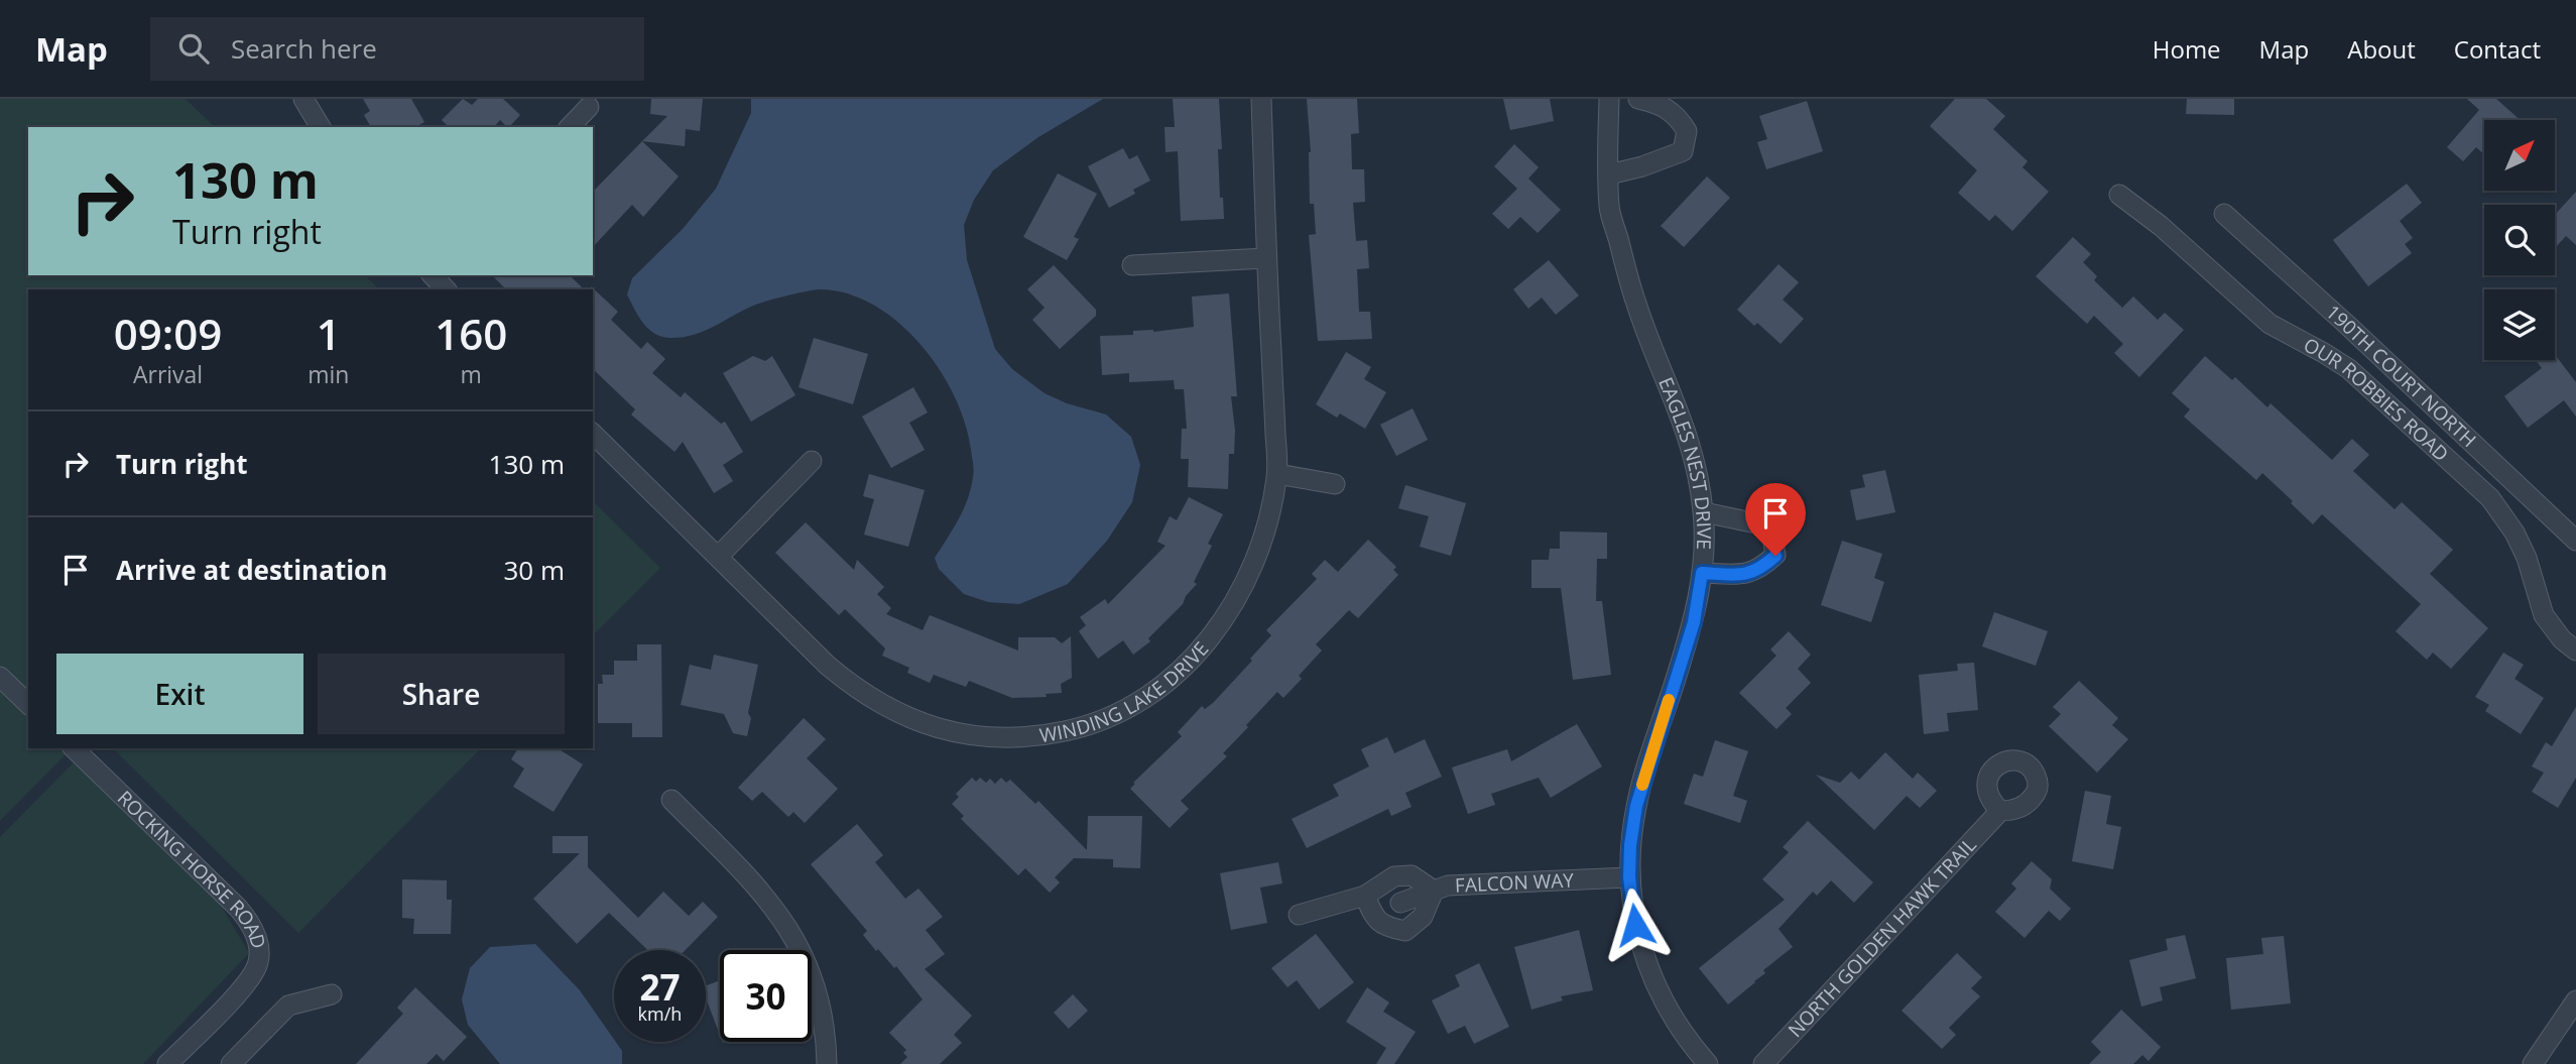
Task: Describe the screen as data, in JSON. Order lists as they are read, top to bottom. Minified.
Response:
{"streets":{"street":["190TH COURT NORTH","OUR ROBBIES ROAD","EAGLES NEST DRIVE","WINDING LAKE DRIVE","ROCKING HORSE ROAD","FALCON WAY","NORTH GOLDEN HAWK TRAIL"]},"crossings":[["EAGLES NEST DRIVE","FALCON WAY"]],"north":"top right","page":{"header":"Map","search":"Search here","nav":["Home","Map","About","Contact"],"turn":["130 m","Turn right"],"eta":["09:09","Arrival","1","min","160","m"],"list":[{"name":"Turn right","value":"130 m"},{"name":"Arrive at destination","value":"30 m"}],"buttons":["Exit","Share"],"speed":"27 km/h","limit":"30"}}
